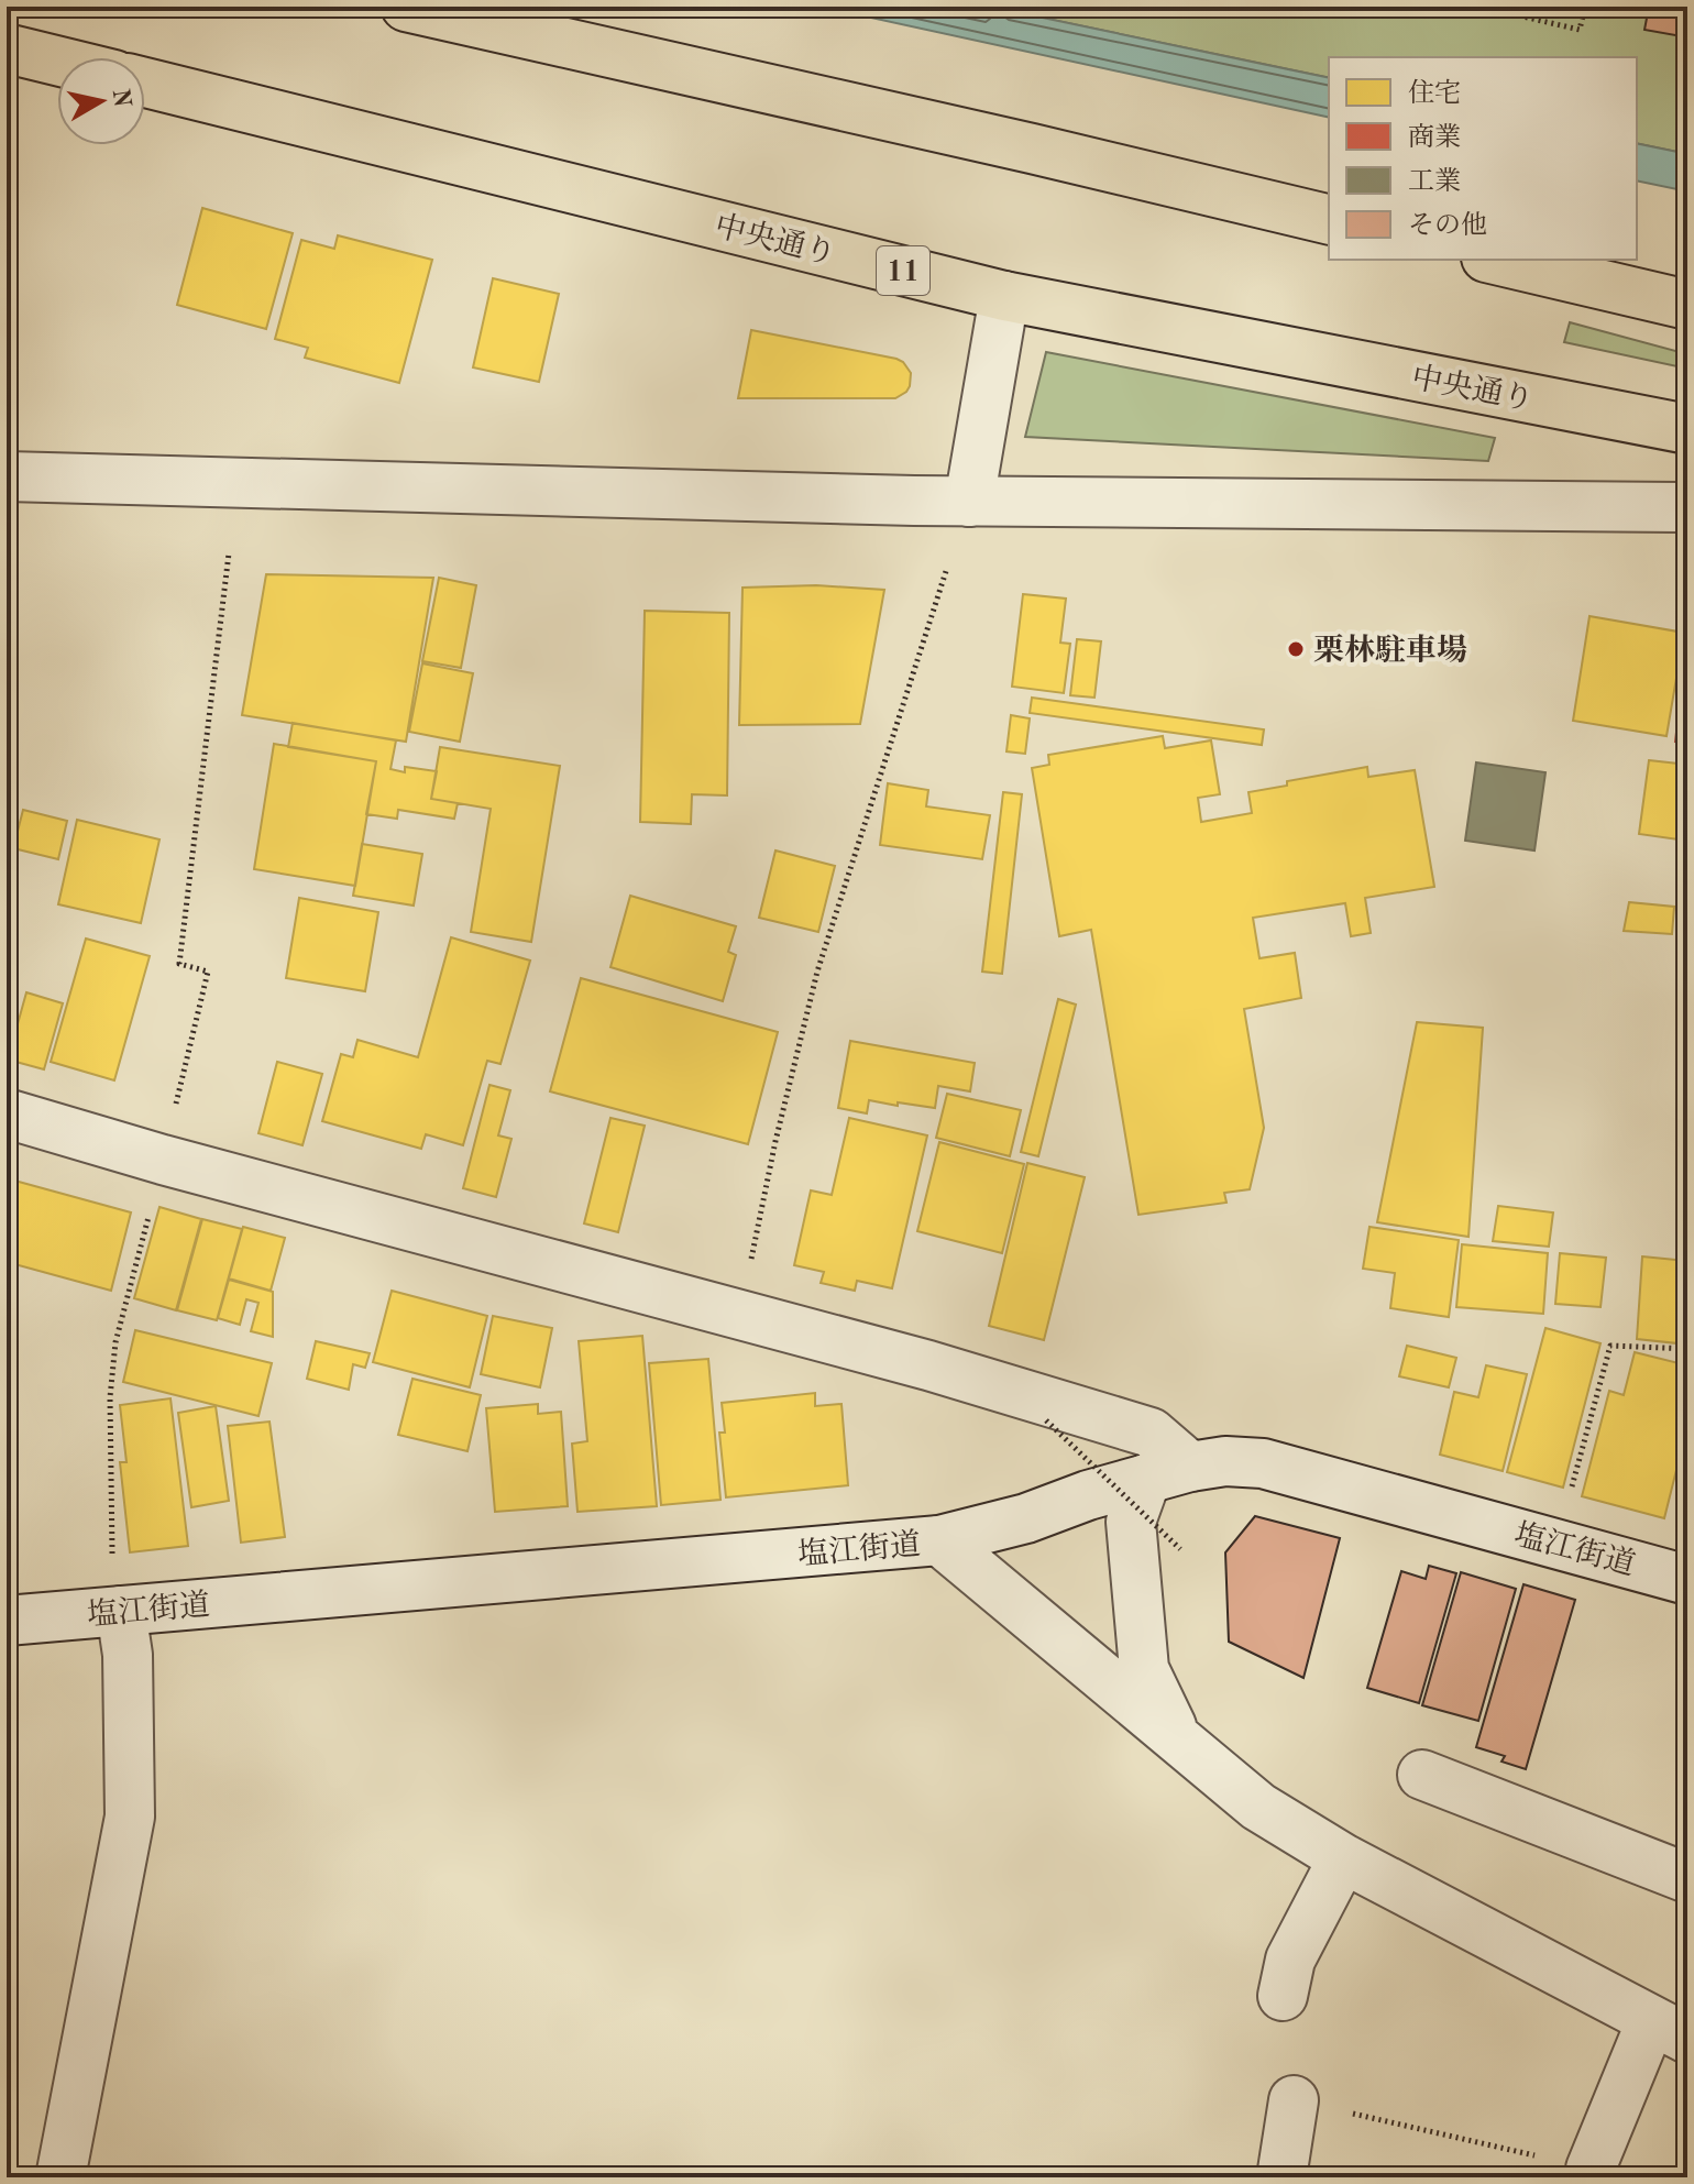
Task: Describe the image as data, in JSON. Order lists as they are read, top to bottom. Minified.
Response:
{"streets":{"highway":["中央通り","11"],"street":["塩江街道"]},"places":["栗林駐車場"],"legend":["住宅","商業","工業","その他"],"north":"right"}
